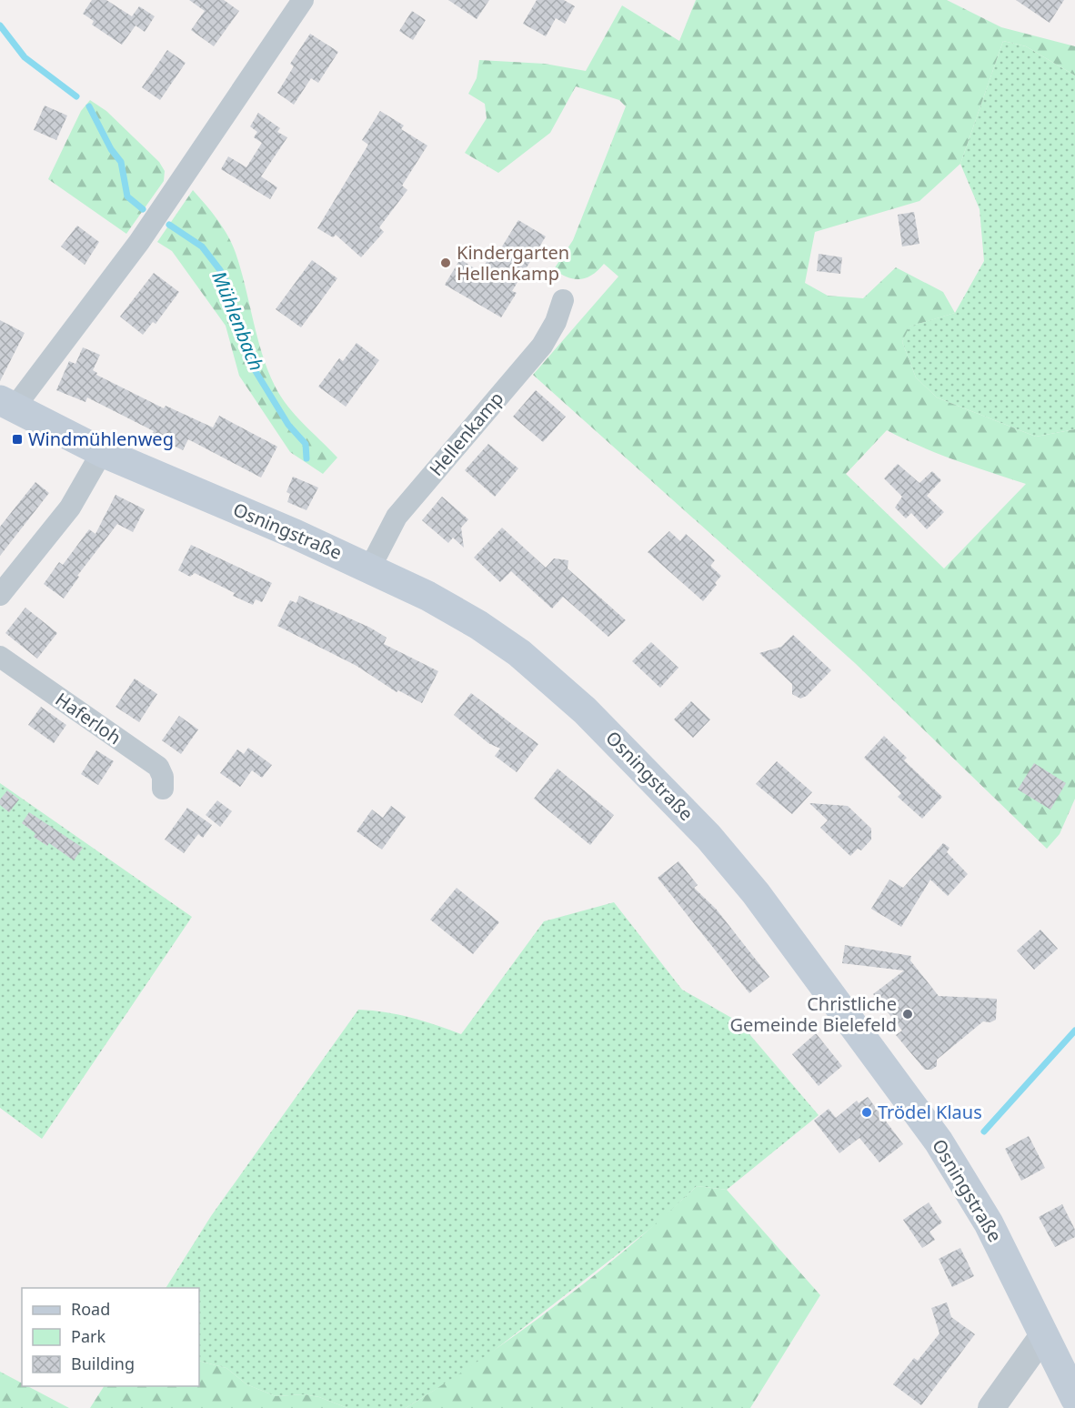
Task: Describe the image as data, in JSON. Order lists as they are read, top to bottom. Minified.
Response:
{"streets":{"main road":["Osningstraße"],"street":["Hellenkamp","Haferloh"]},"crossings":[["Hellenkamp","Osningstraße"]],"water":["Mühlenbach"],"places":{"other":["Kindergarten Hellenkamp","Christliche Gemeinde Bielefeld","Trödel Klaus"],"transit":["Windmühlenweg"]},"legend":["Road","Park","Building"]}
